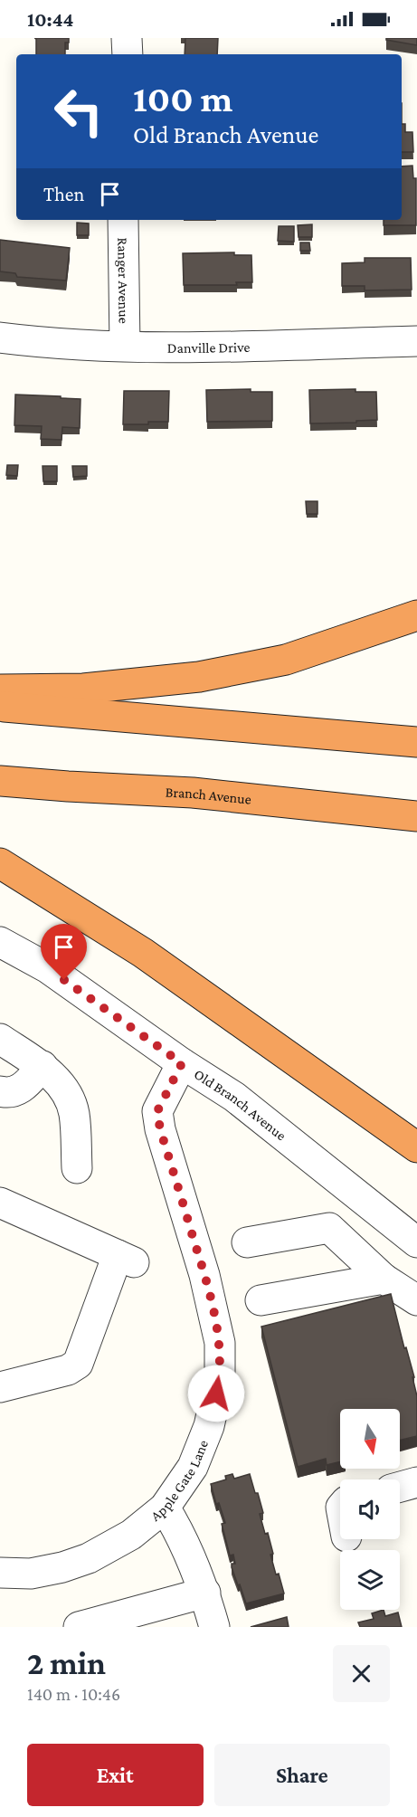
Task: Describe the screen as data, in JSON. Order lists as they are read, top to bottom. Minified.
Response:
{"streets":{"highway":["Branch Avenue"],"street":["Ranger Avenue","Danville Drive","Old Branch Avenue","Apple Gate Lane"]},"crossings":[["Ranger Avenue","Danville Drive"],["Old Branch Avenue","Apple Gate Lane"]],"north":"bottom","page":{"status":"10:44","turn":["100 m","Old Branch Avenue"],"then":"Then","heading":["2 min","140 m · 10:46"],"buttons":["Exit","Share"]}}
